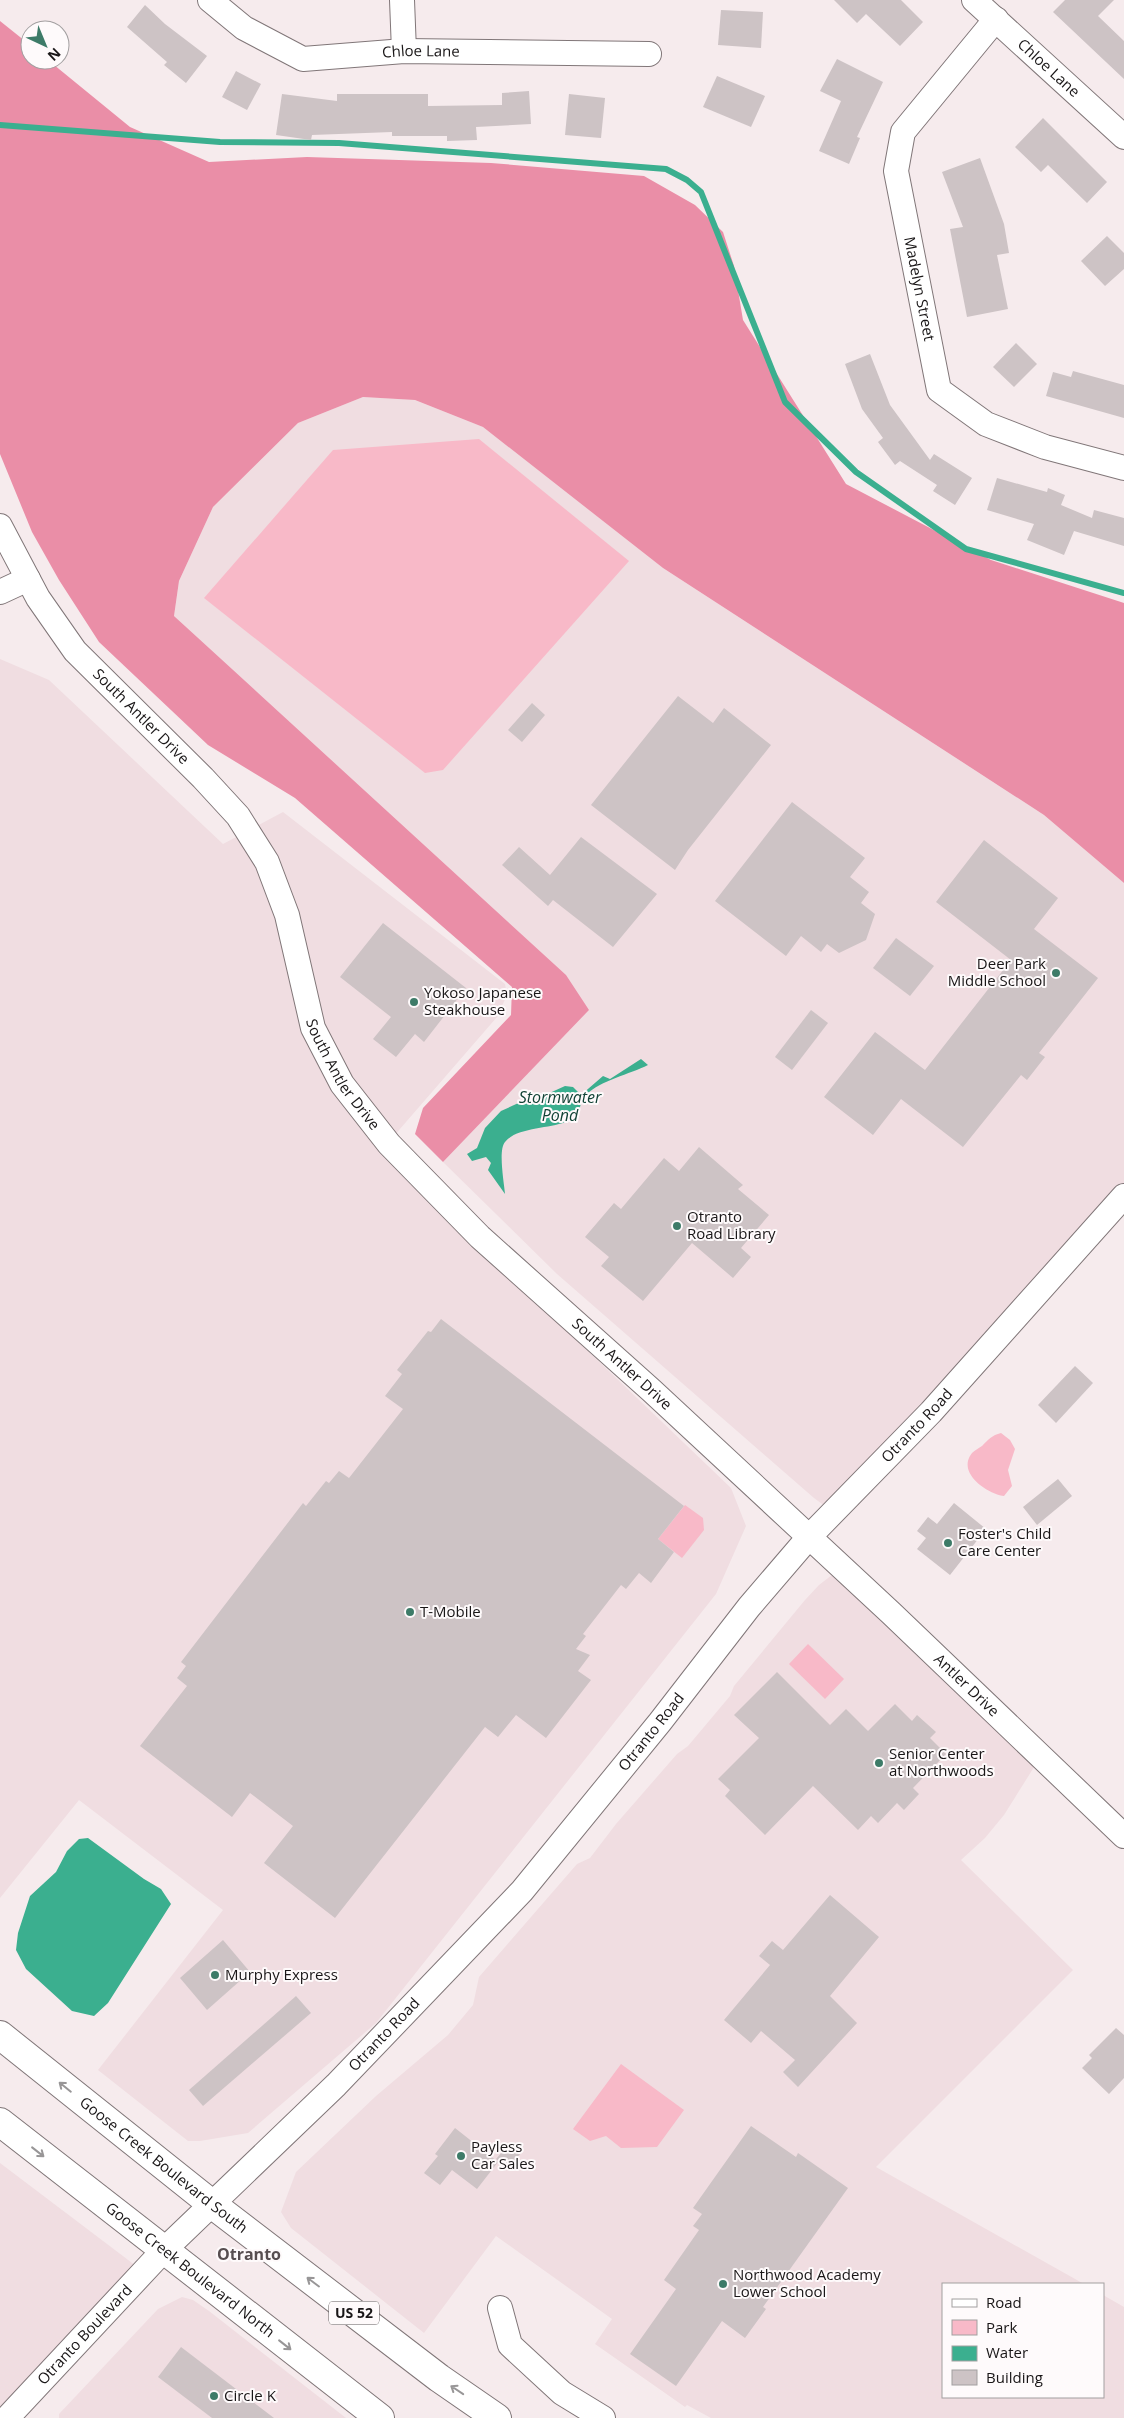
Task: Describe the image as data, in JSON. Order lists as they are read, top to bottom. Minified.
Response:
{"streets":{"highway":["Goose Creek Boulevard South","Goose Creek Boulevard North","US 52"],"street":["Chloe Lane","Madelyn Street","South Antler Drive","Otranto Road","Antler Drive","Otranto Boulevard"]},"crossings":[["Chloe Lane","Madelyn Street"],["South Antler Drive","Otranto Road"],["South Antler Drive","Antler Drive"],["Otranto Road","Antler Drive"],["Otranto Road","Goose Creek Boulevard South"],["Otranto Road","Goose Creek Boulevard North"],["Otranto Road","Otranto Boulevard"],["Goose Creek Boulevard North","Otranto Boulevard"]],"one_way":["Goose Creek Boulevard South","Goose Creek Boulevard North"],"districts":["Otranto"],"water":["Stormwater Pond"],"places":["Deer Park Middle School","Yokoso Japanese Steakhouse","Otranto Road Library","Foster's Child Care Center","T-Mobile","Senior Center at Northwoods","Murphy Express","Payless Car Sales","Northwood Academy Lower School","Circle K"],"legend":["Road","Park","Water","Building"],"north":"bottom right"}
